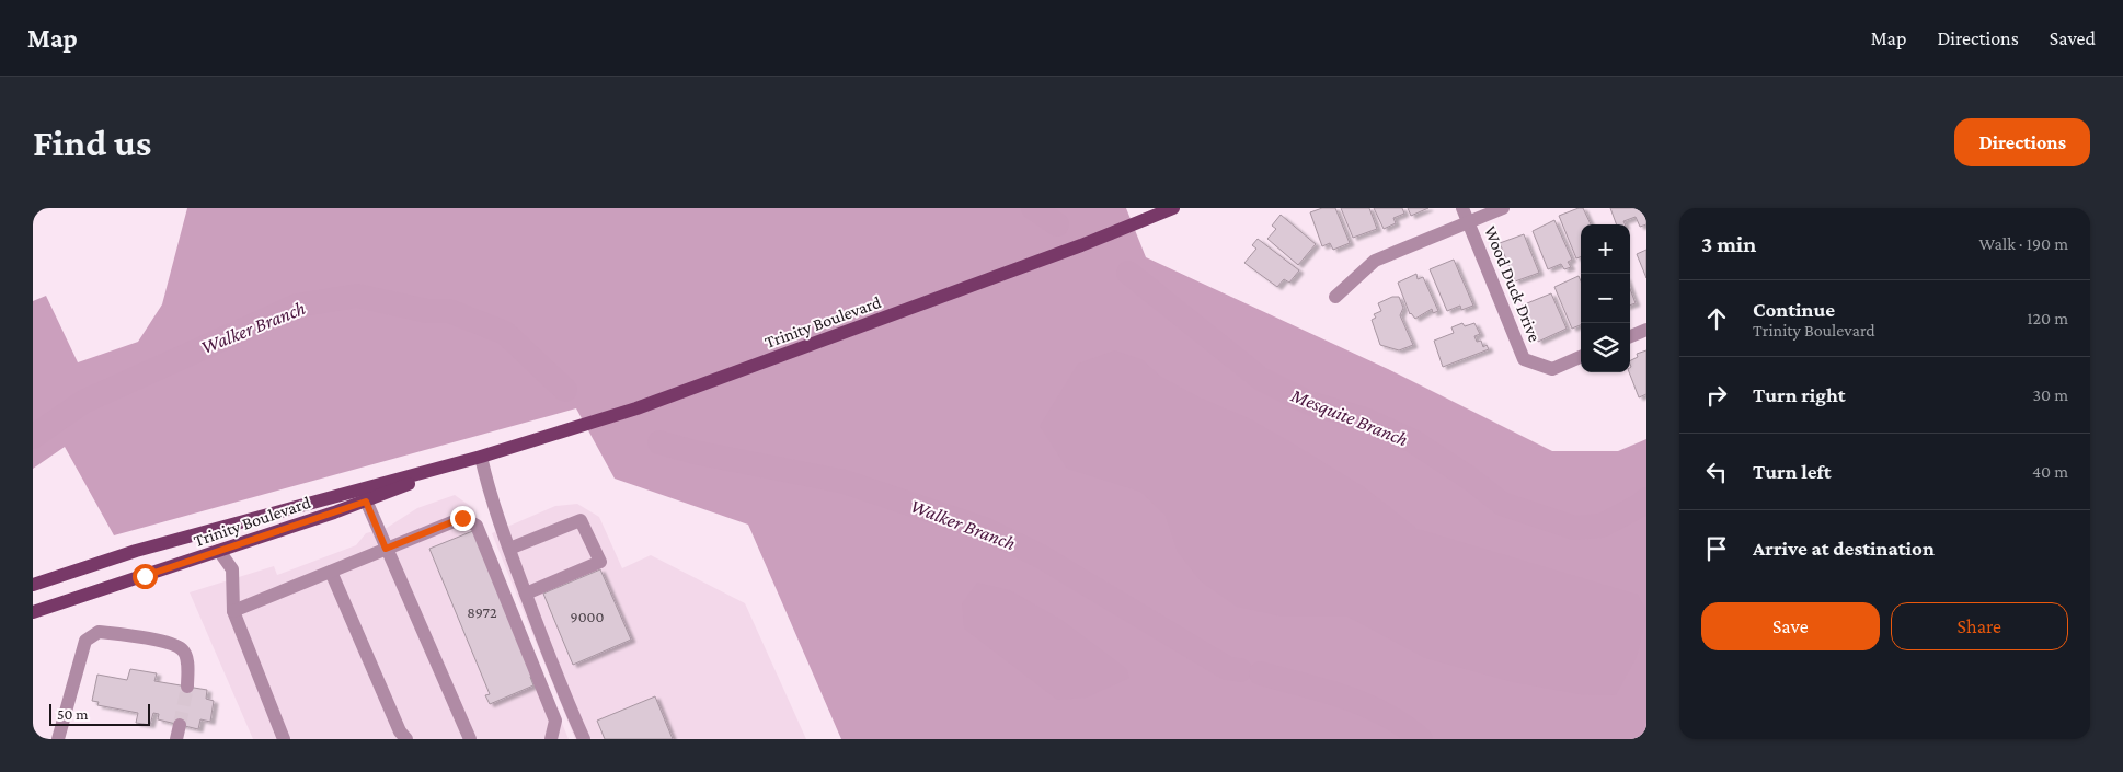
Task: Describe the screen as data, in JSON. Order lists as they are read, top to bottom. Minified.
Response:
{"streets":{"main road":["Trinity Boulevard"],"street":["Wood Duck Drive"]},"water":["Walker Branch","Mesquite Branch"],"house_numbers":["8972","9000"],"scale_bar":"50 m","page":{"header":"Map","nav":["Map","Directions","Saved"],"buttons":["Directions",["Save","Share"]],"title":"Find us","heading":["3 min","Walk · 190 m"],"map_buttons":["+","−"],"list":[["Continue","Trinity Boulevard","120 m"],["Turn right","30 m"],["Turn left","40 m"],"Arrive at destination"],"scale":"50 m"}}
